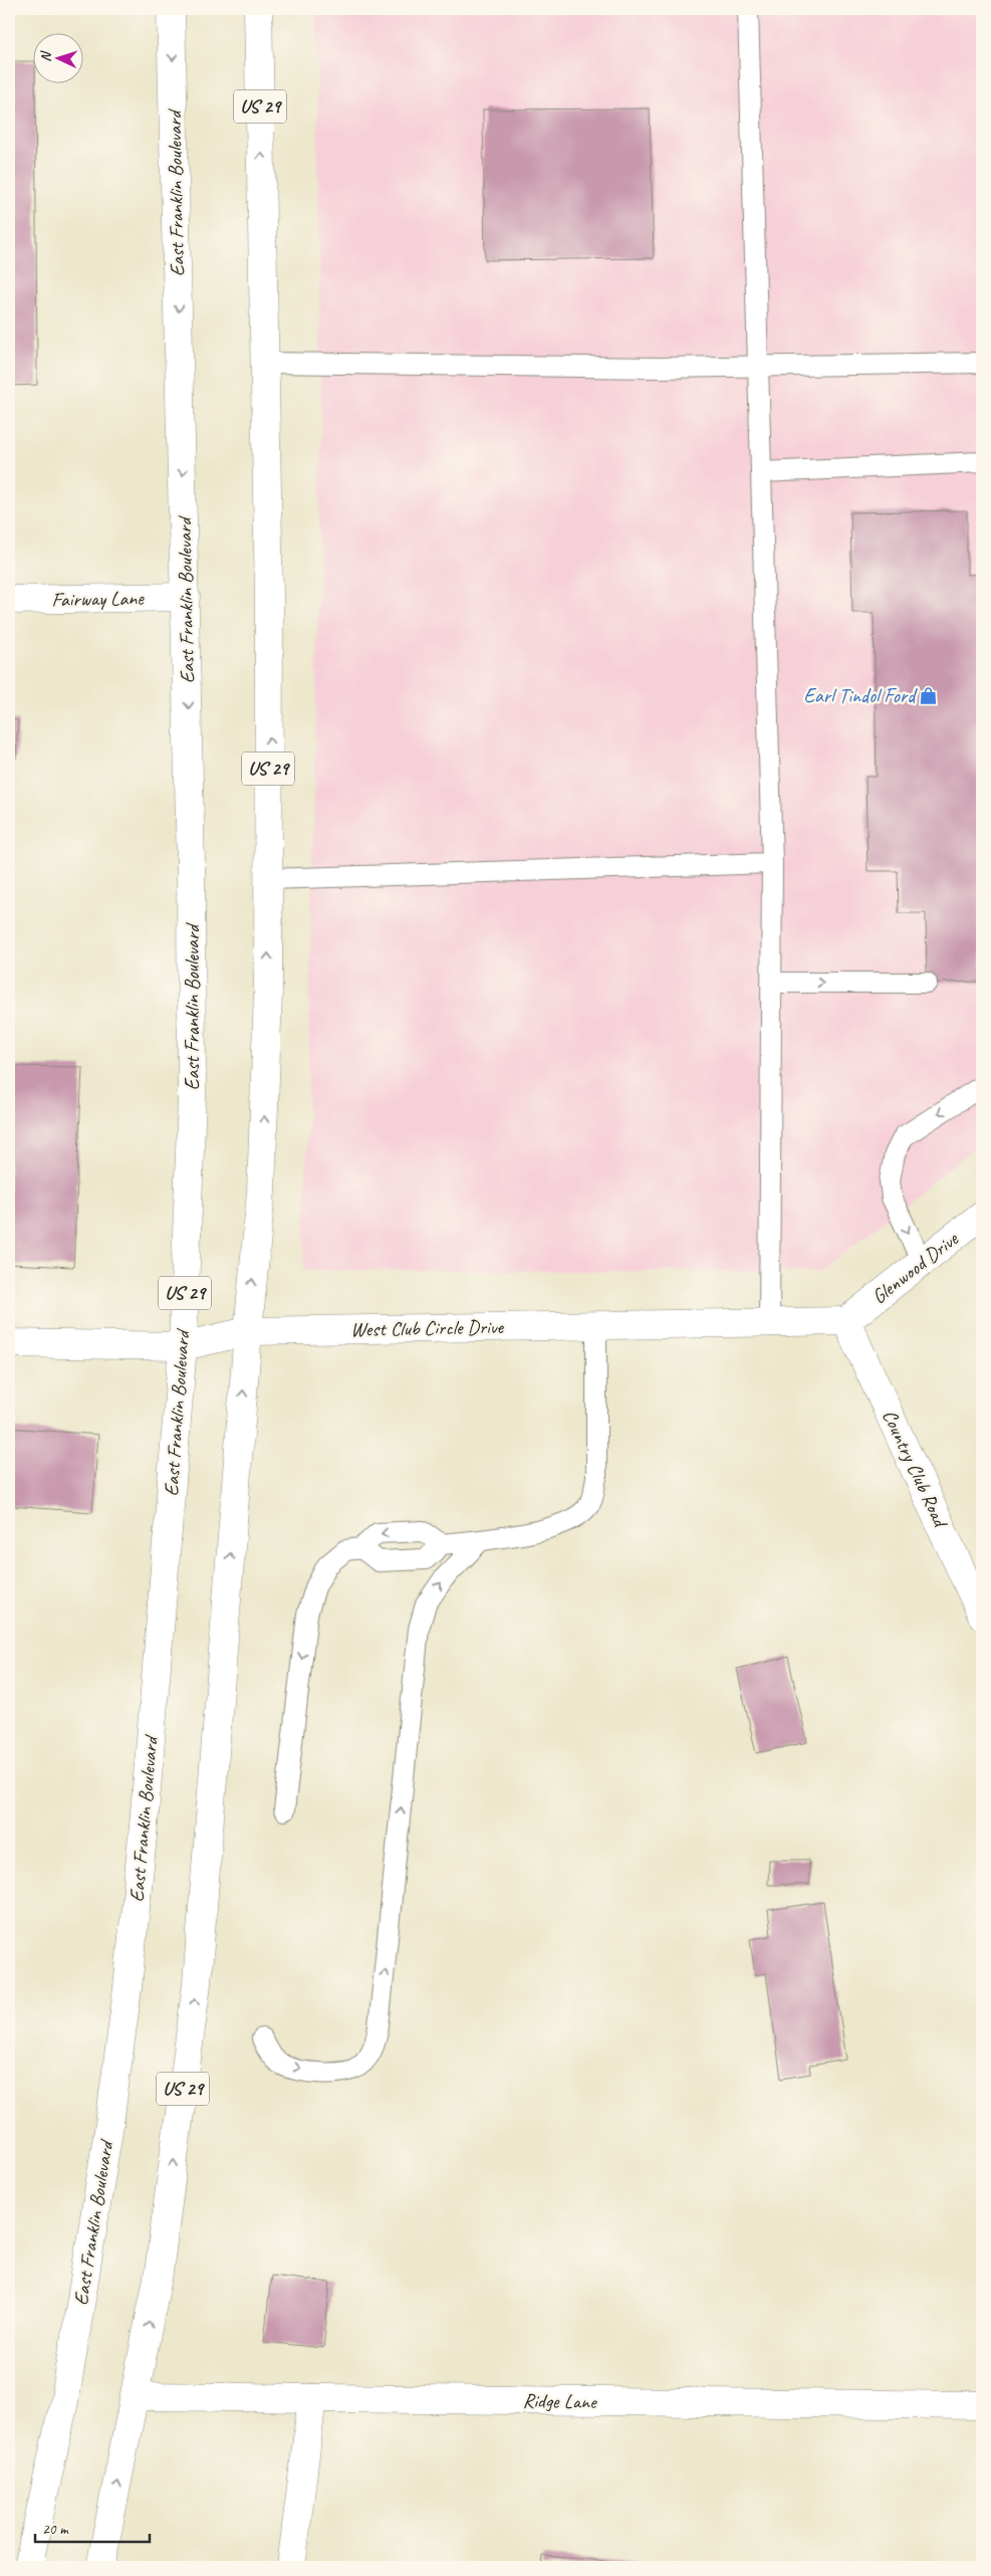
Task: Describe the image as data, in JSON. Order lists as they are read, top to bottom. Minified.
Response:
{"streets":{"main road":["US 29","East Franklin Boulevard","Fairway Lane","Glenwood Drive","West Club Circle Drive","Country Club Road","Ridge Lane"]},"crossings":[["US 29","West Club Circle Drive"],["US 29","Ridge Lane"],["East Franklin Boulevard","Fairway Lane"],["East Franklin Boulevard","West Club Circle Drive"],["Glenwood Drive","West Club Circle Drive"],["Glenwood Drive","Country Club Road"],["West Club Circle Drive","Country Club Road"]],"places":{"shop":["Earl Tindol Ford"]},"scale_bar":"20 m","north":"left"}
